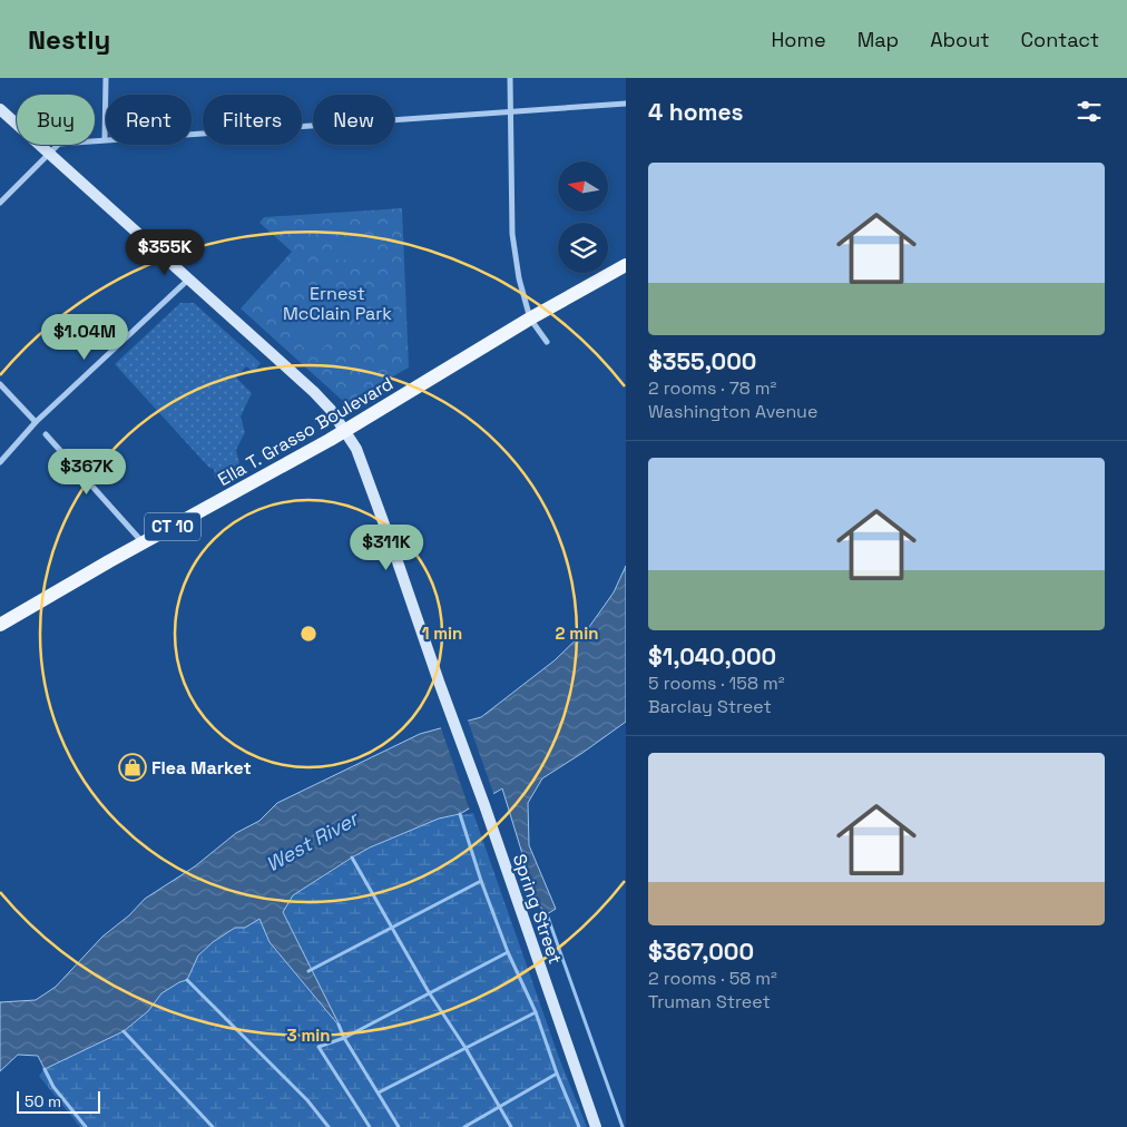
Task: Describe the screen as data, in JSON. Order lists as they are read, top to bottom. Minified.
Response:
{"streets":{"main road":["Ella T. Grasso Boulevard","CT 10","Spring Street"]},"crossings":[["Ella T. Grasso Boulevard","Spring Street"]],"water":["West River"],"parks":["Ernest McClain Park"],"places":{"shop":["Flea Market"]},"scale_bar":"50 m","north":"left","page":{"header":"Nestly","nav":["Home","Map","About","Contact"],"heading":"4 homes","chip":["Buy","Rent","Filters","New"],"list":[{"name":"$355,000","note":"2 rooms · 78 m² · Washington Avenue"},{"name":"$1,040,000","note":"5 rooms · 158 m² · Barclay Street"},{"name":"$367,000","note":"2 rooms · 58 m² · Truman Street"}],"price":["$355K","$1.04M","$367K","$311K"],"scale":"50 m"},"rings":["1 min","2 min","3 min"]}
